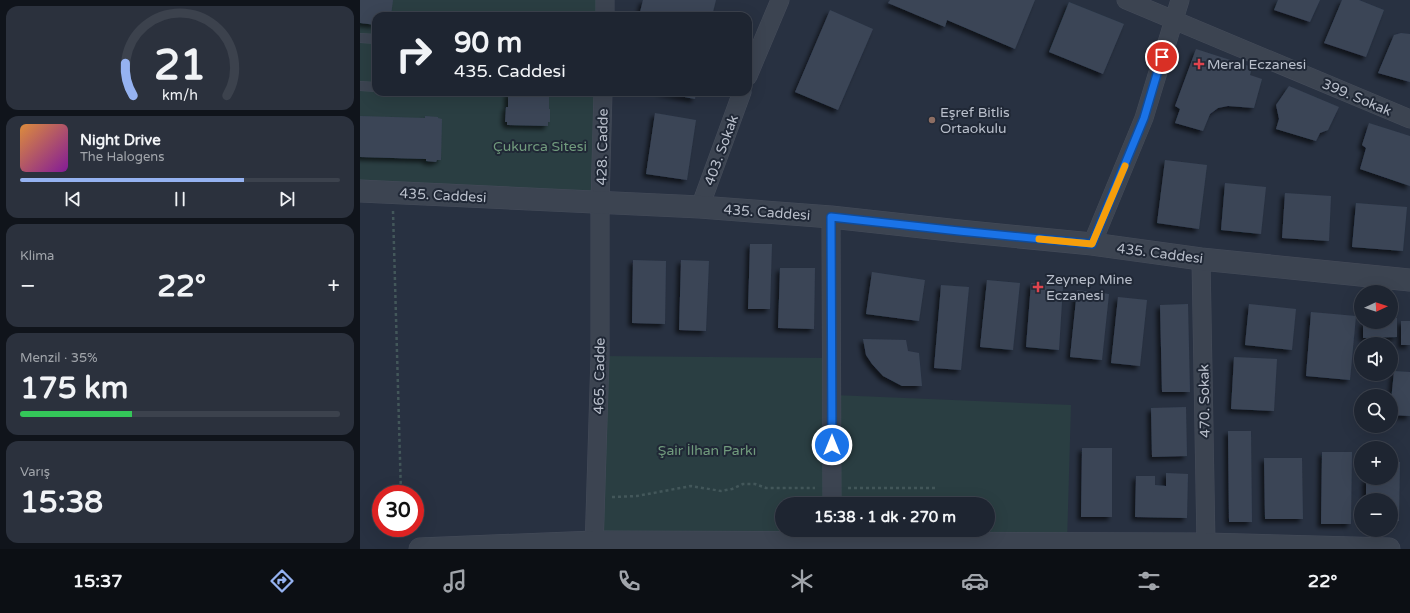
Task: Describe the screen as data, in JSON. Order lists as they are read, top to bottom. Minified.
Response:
{"streets":{"street":["399. Sokak","428. Cadde","403. Sokak","435. Caddesi","465. Cadde","470. Sokak"]},"crossings":[["428. Cadde","435. Caddesi"],["428. Cadde","465. Cadde"],["403. Sokak","435. Caddesi"],["435. Caddesi","465. Cadde"],["435. Caddesi","470. Sokak"]],"parks":["Çukurca Sitesi","Şair İlhan Parkı"],"places":{"health":["Meral Eczanesi","Zeynep Mine Eczanesi"],"other":["Eşref Bitlis Ortaokulu"]},"north":"right","page":{"turn":["90 m","435. Caddesi"],"song":["Night Drive","The Halogens"],"tile":["Klima",["Menzil · 35%","175 km"],["Varış","15:38"]],"heat":["−","22°","+"],"map_buttons":["+","−"],"limit":"30","trip":"15:38 · 1 dk · 270 m","tabs":["15:37","22°"],"gauge":["21","km/h"]}}
